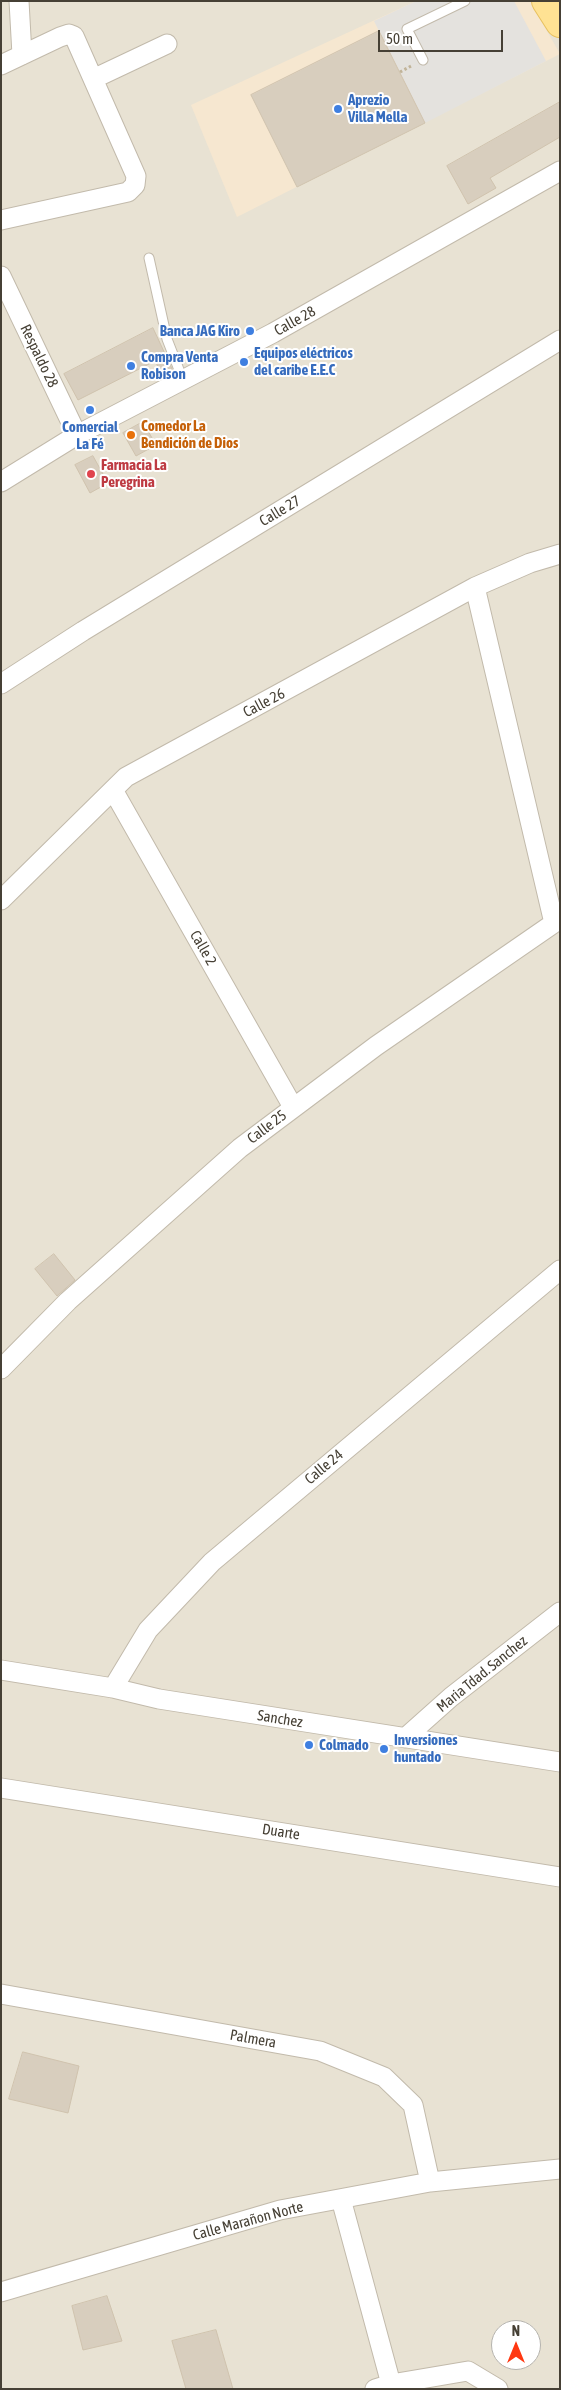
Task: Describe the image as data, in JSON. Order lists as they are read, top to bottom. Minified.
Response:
{"streets":{"street":["Calle 28","Respaldo 28","Calle 27","Calle 26","Calle 2","Calle 25","Calle 24","Maria Tdad. Sanchez","Sanchez","Duarte","Palmera","Calle Marañon Norte"]},"crossings":[["Calle 28","Respaldo 28"],["Calle 26","Calle 2"],["Calle 2","Calle 25"],["Calle 24","Sanchez"],["Maria Tdad. Sanchez","Sanchez"],["Palmera","Calle Marañon Norte"]],"places":["Aprezio Villa Mella","Banca JAG Kiro","Equipos eléctricos del caribe E.E.C","Compra Venta Robison","Comercial La Fé","Comedor La Bendición de Dios","Farmacia La Peregrina","Colmado","Inversiones huntado"],"scale_bar":"50 m","north":"top"}
